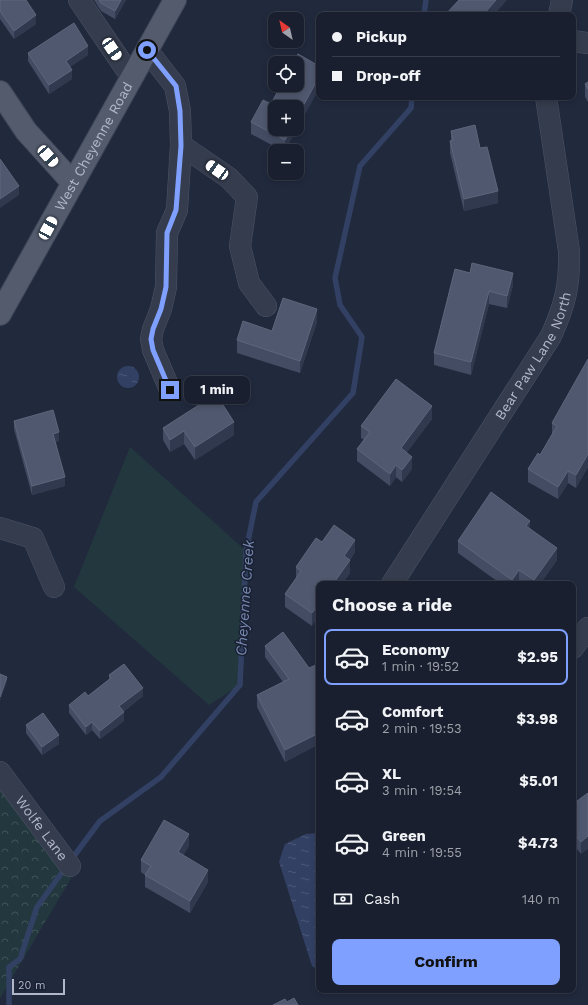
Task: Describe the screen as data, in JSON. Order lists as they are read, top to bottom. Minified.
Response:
{"streets":{"main road":["West Cheyenne Road"],"street":["Bear Paw Lane North","Wolfe Lane"]},"water":["Cheyenne Creek"],"scale_bar":"20 m","north":"top left","page":{"map_buttons":["+","−"],"banner":["Pickup","Drop-off"],"bubble":"1 min","heading":"Choose a ride","list":[{"name":"Economy","note":"1 min · 19:52","value":"$2.95"},{"name":"Comfort","note":"2 min · 19:53","value":"$3.98"},{"name":"XL","note":"3 min · 19:54","value":"$5.01"},{"name":"Green","note":"4 min · 19:55","value":"$4.73"}],"pay":["Cash","140 m"],"buttons":"Confirm","scale":"20 m"}}
